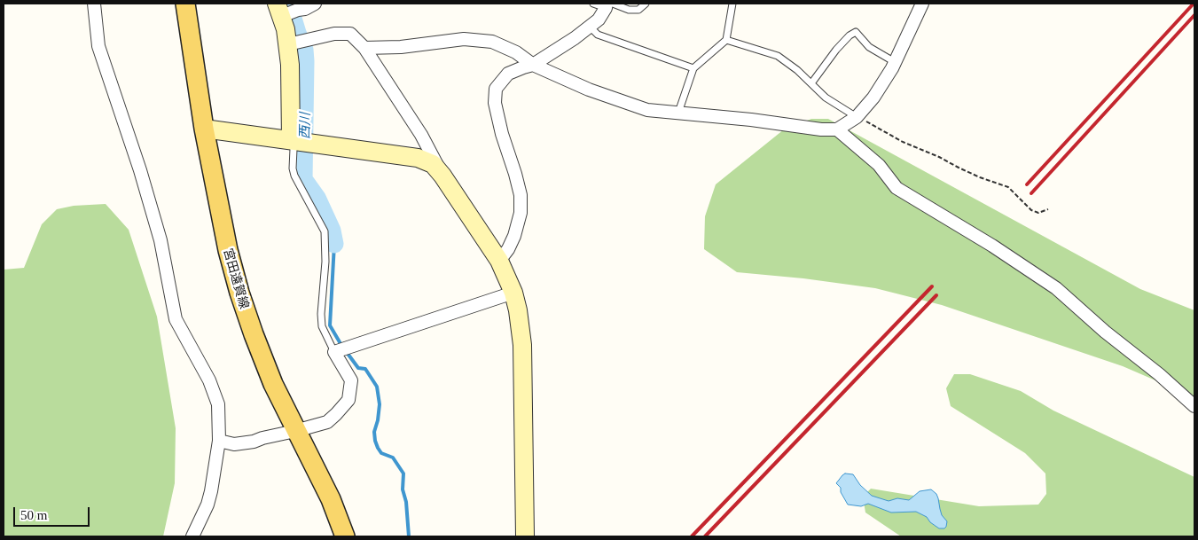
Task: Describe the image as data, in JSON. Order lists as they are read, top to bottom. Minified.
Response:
{"streets":{"main road":["宮田遠賀線"]},"water":["西川"],"scale_bar":"50 m"}
